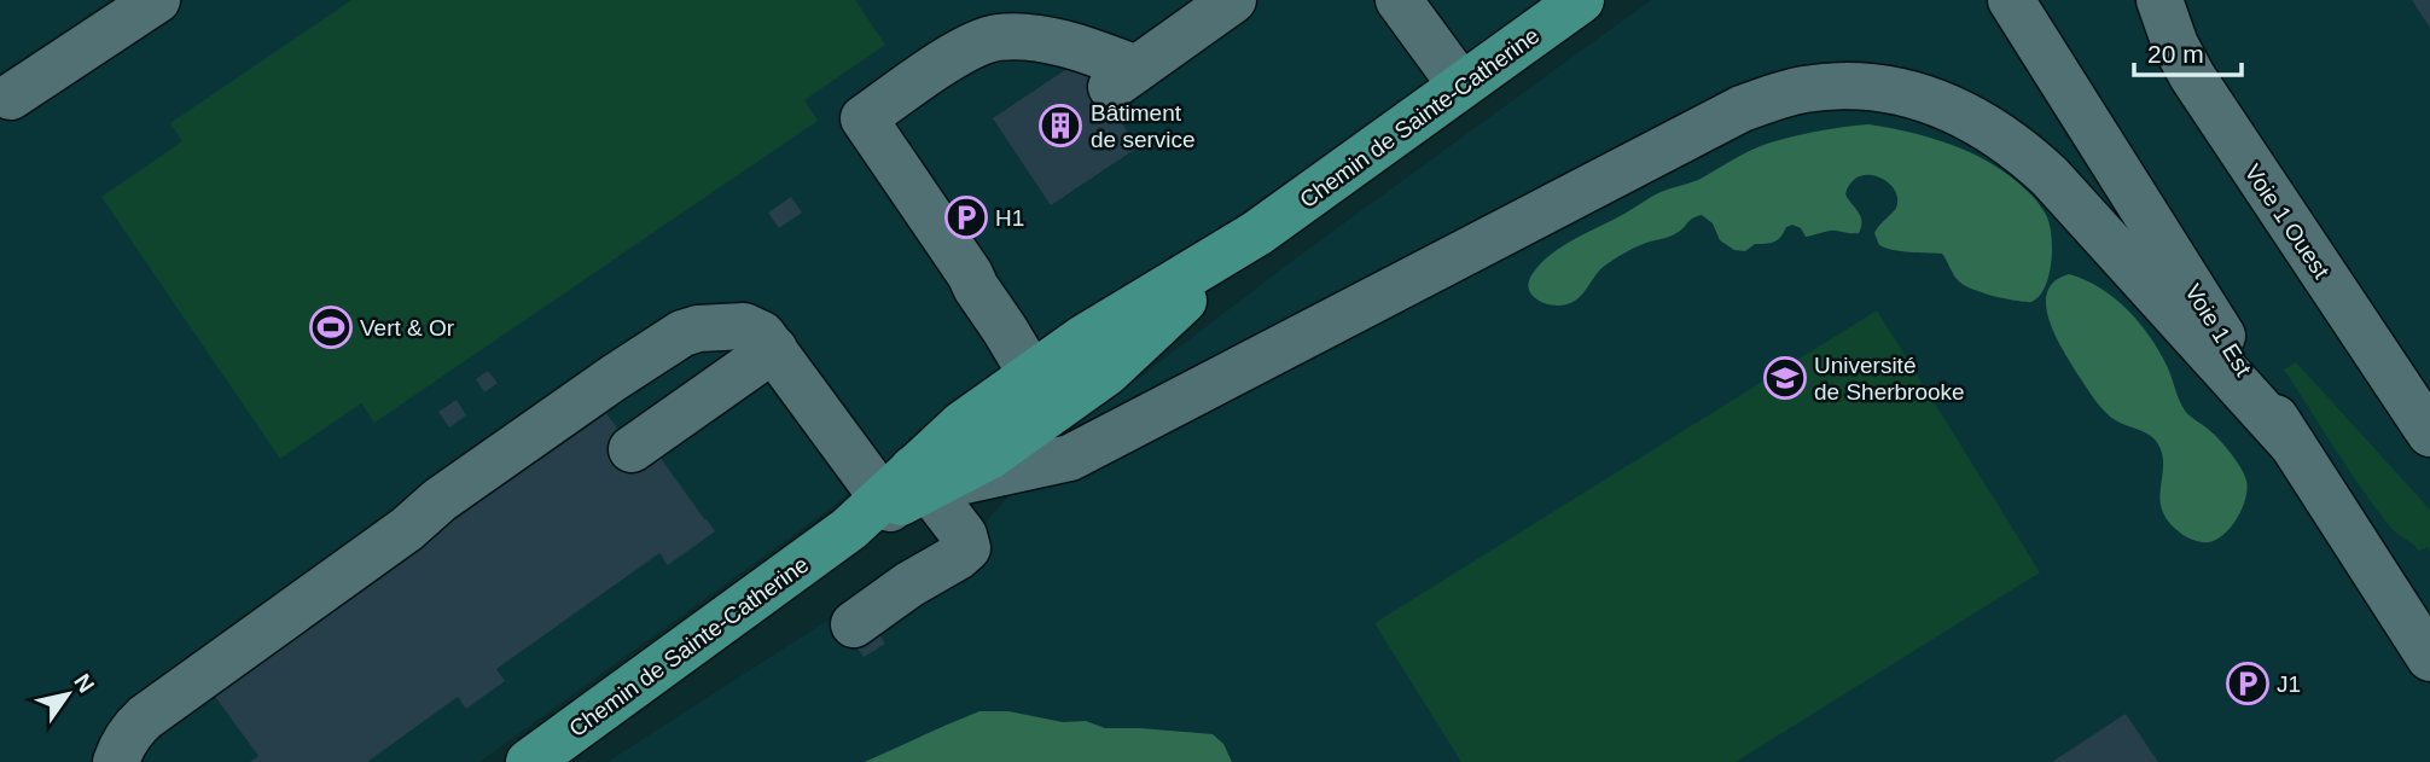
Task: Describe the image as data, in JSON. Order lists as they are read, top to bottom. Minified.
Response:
{"streets":{"main road":["Chemin de Sainte-Catherine"],"lane":["Voie 1 Ouest","Voie 1 Est"]},"places":{"building":["Bâtiment de service"],"parking":["H1","J1"],"sports":["Vert & Or"],"school or university":["Université de Sherbrooke"]},"scale_bar":"20 m","north":"top right"}
